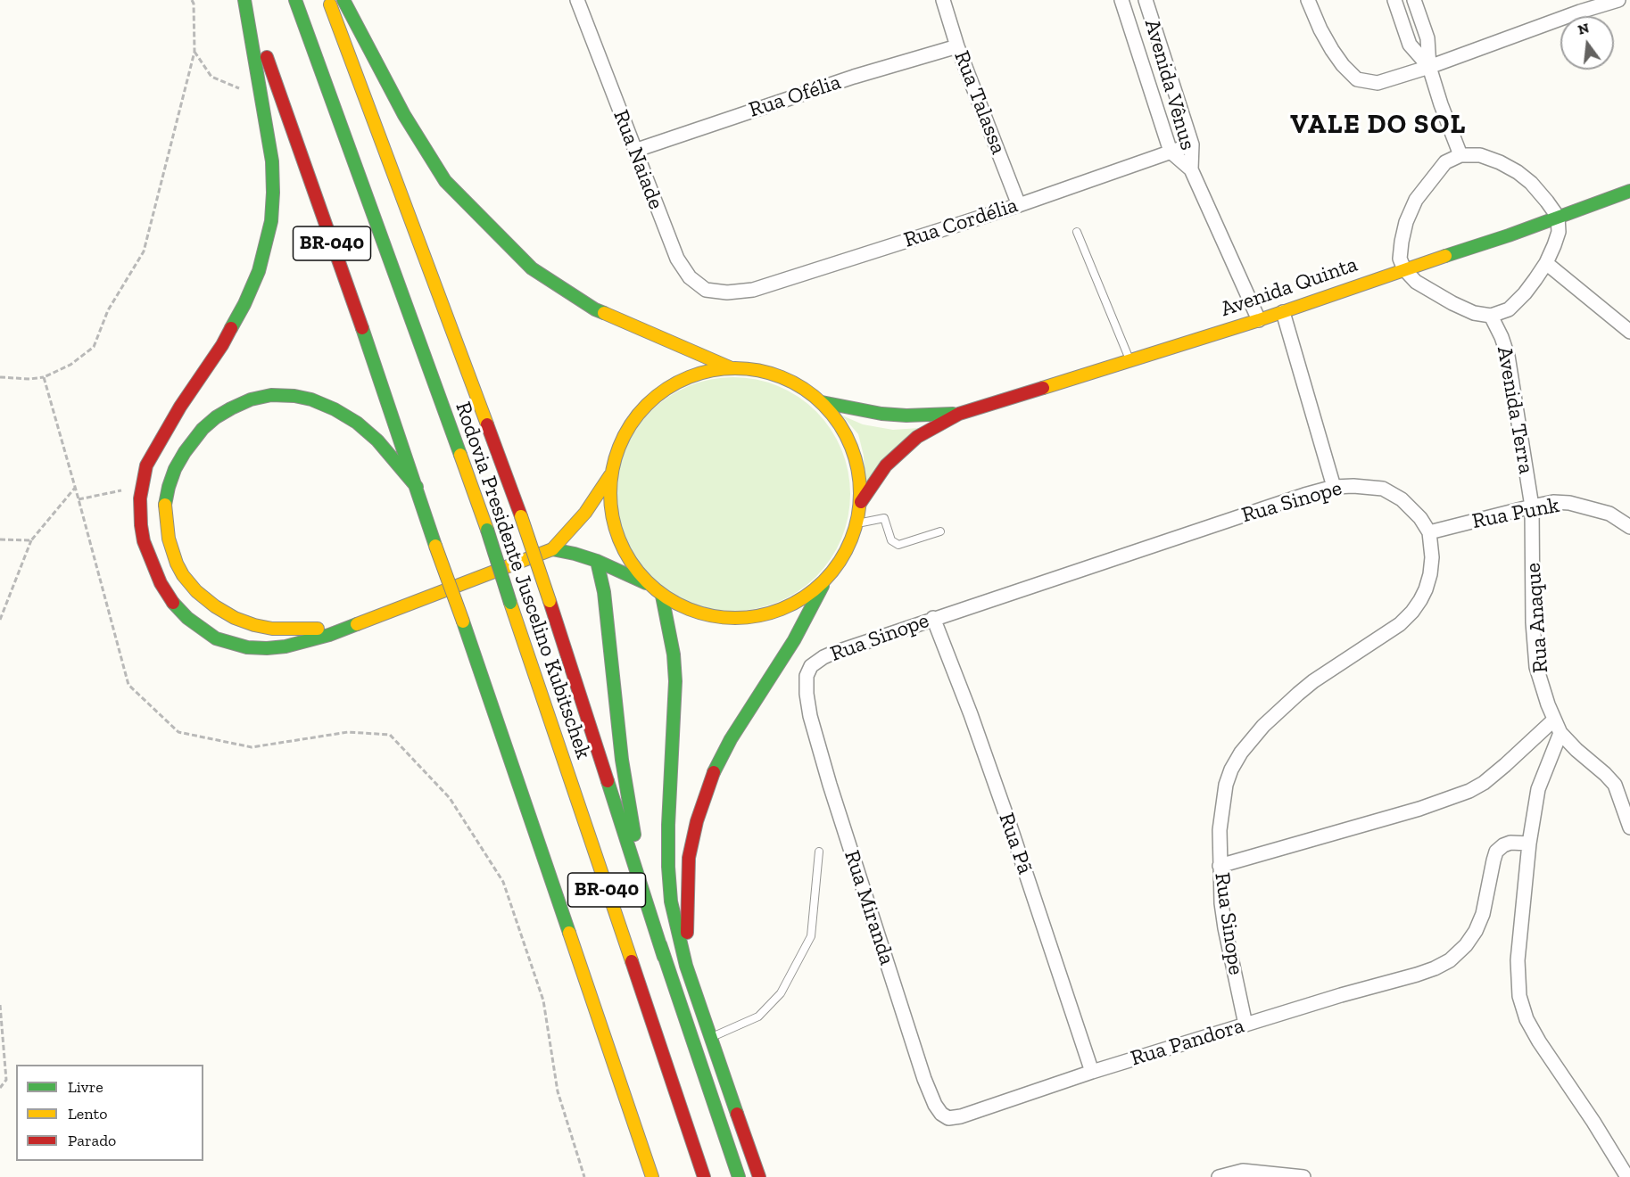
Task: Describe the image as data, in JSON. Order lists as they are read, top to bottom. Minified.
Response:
{"streets":{"main road":["BR-040","Avenida Quinta","Rodovia Presidente Juscelino Kubitschek"],"street":["Avenida Vênus","Rua Ofélia","Rua Talassa","Rua Naiade","Rua Cordélia","Avenida Terra","Rua Sinope","Rua Punk","Rua Anaque","Rua Pã","Rua Miranda","Rua Pandora"]},"crossings":[["Avenida Vênus","Rua Cordélia"],["Avenida Vênus","Avenida Quinta"],["Rua Ofélia","Rua Talassa"],["Rua Ofélia","Rua Naiade"],["Rua Talassa","Rua Cordélia"],["Rua Naiade","Rua Cordélia"],["Avenida Terra","Rua Punk"],["Avenida Terra","Rua Anaque"],["Rua Sinope","Rua Punk"],["Rua Sinope","Rua Pã"],["Rua Sinope","Rua Miranda"],["Rua Sinope","Rua Pandora"],["Rua Punk","Rua Anaque"],["Rua Pã","Rua Pandora"],["Rua Miranda","Rua Pandora"]],"districts":["VALE DO SOL"],"legend":["Livre","Lento","Parado"],"north":"top"}
